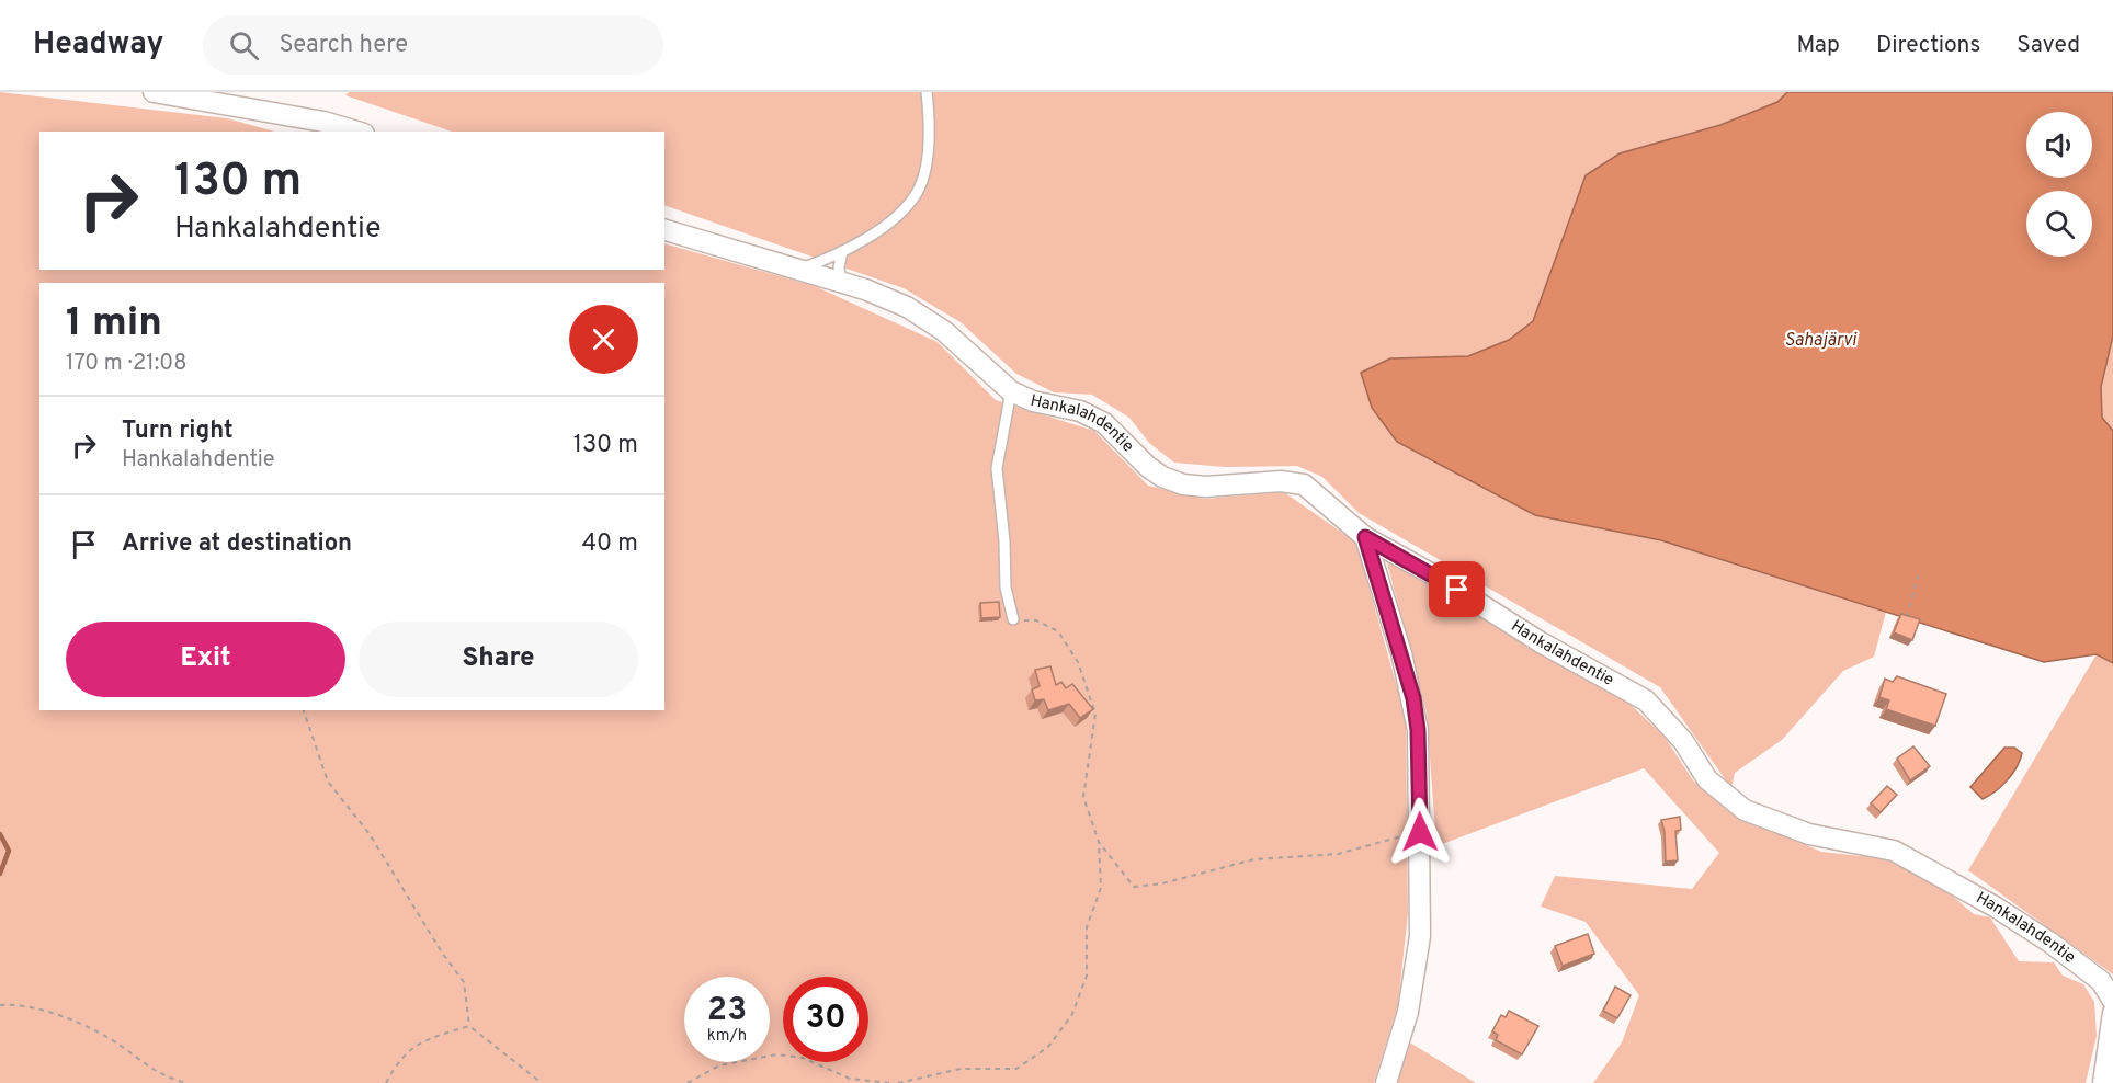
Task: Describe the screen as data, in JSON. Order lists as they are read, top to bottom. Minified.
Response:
{"streets":{"street":["Hankalahdentie"]},"water":["Sahajärvi"],"page":{"header":"Headway","search":"Search here","nav":["Map","Directions","Saved"],"turn":["130 m","Hankalahdentie"],"heading":["1 min","170 m · 21:08"],"list":[{"name":"Turn right","note":"Hankalahdentie","value":"130 m"},{"name":"Arrive at destination","value":"40 m"}],"buttons":["Exit","Share"],"speed":"23 km/h","limit":"30"}}
